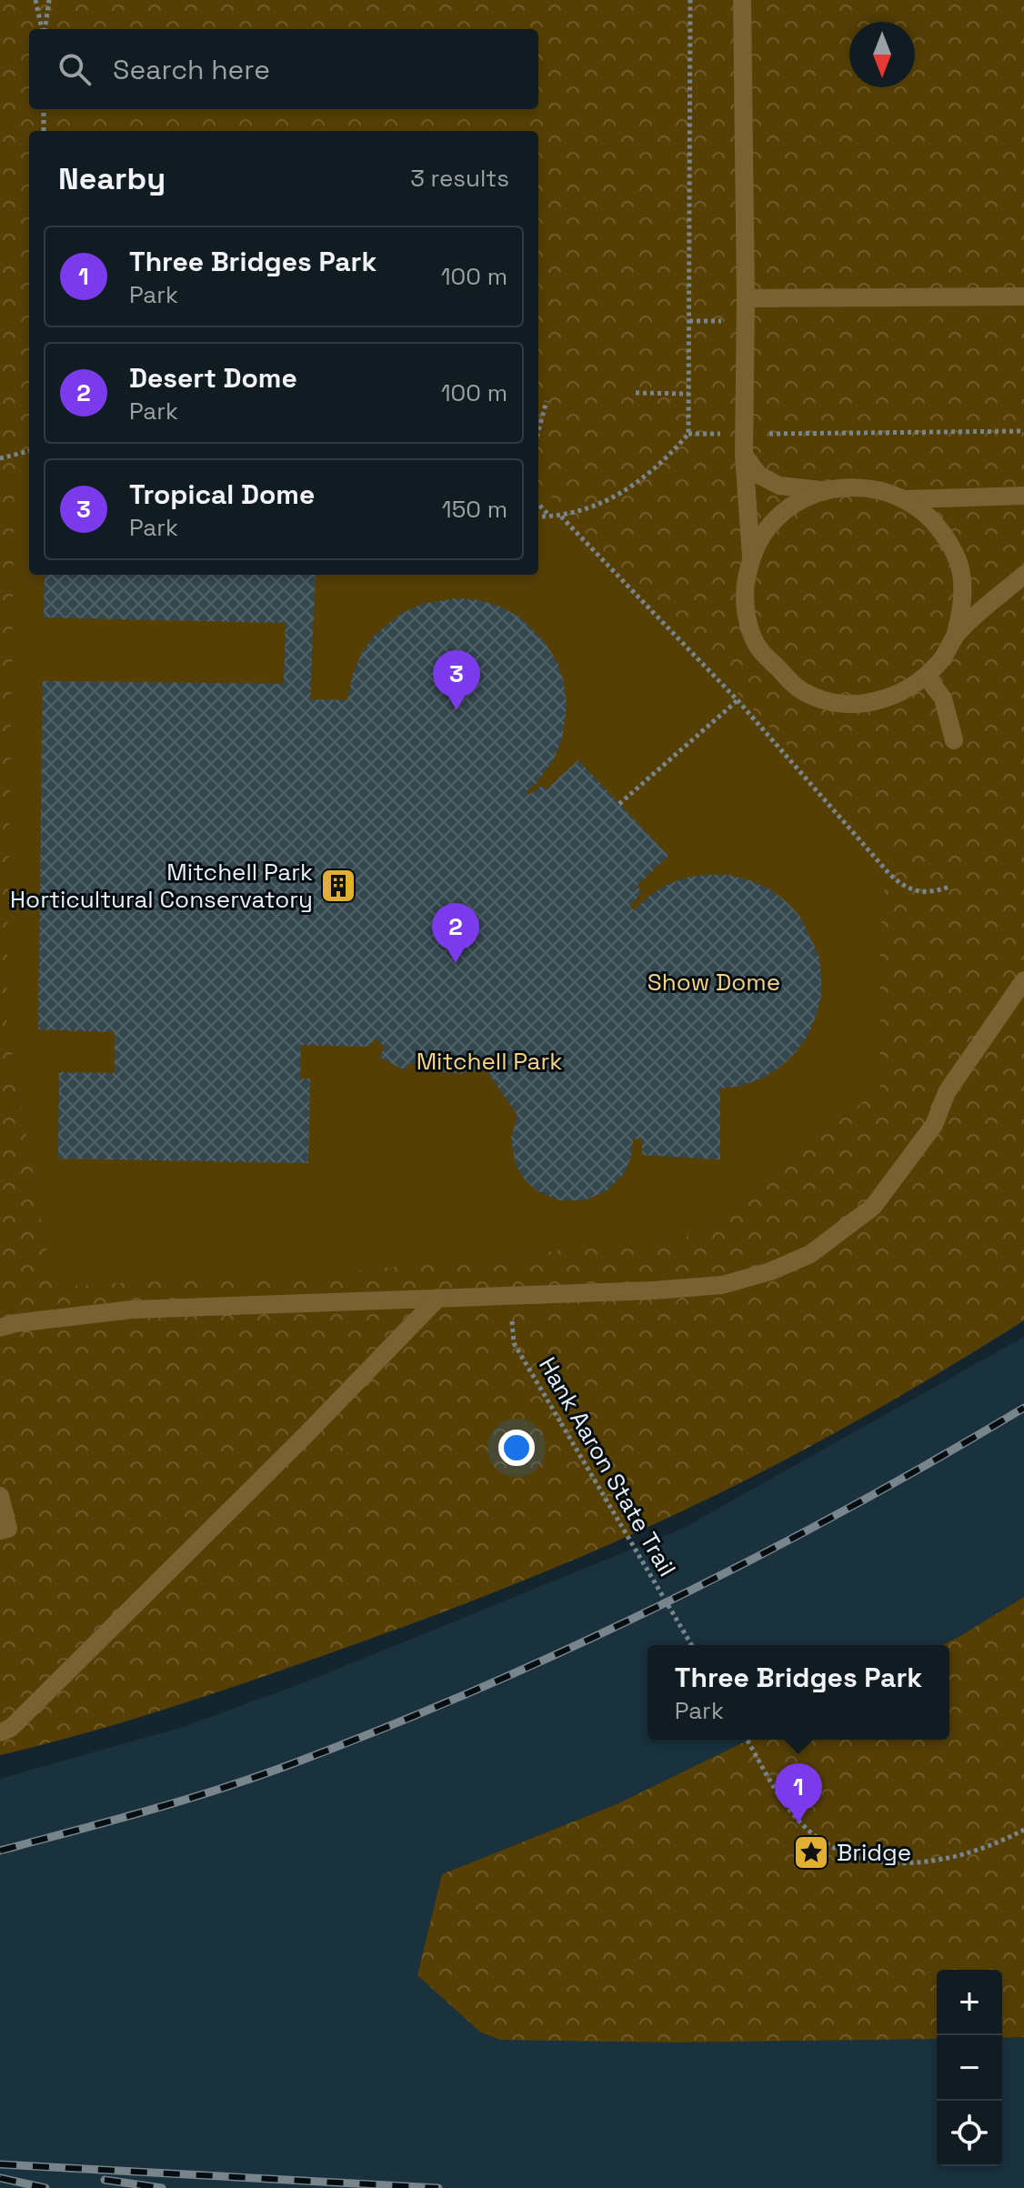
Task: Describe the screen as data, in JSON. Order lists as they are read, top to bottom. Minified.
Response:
{"streets":{"path":["Hank Aaron State Trail"]},"parks":["Show Dome","Mitchell Park"],"places":{"building":["Mitchell Park Horticultural Conservatory"],"place":["Bridge"]},"north":"bottom","page":{"search":"Search here","heading":["Nearby","3 results"],"list":[{"mark":"1","name":"Three Bridges Park","note":"Park","value":"100 m"},{"mark":"2","name":"Desert Dome","note":"Park","value":"100 m"},{"mark":"3","name":"Tropical Dome","note":"Park","value":"150 m"}],"pins":["3","2","1"],"popup":["Three Bridges Park","Park"],"map_buttons":["+","−"]}}
